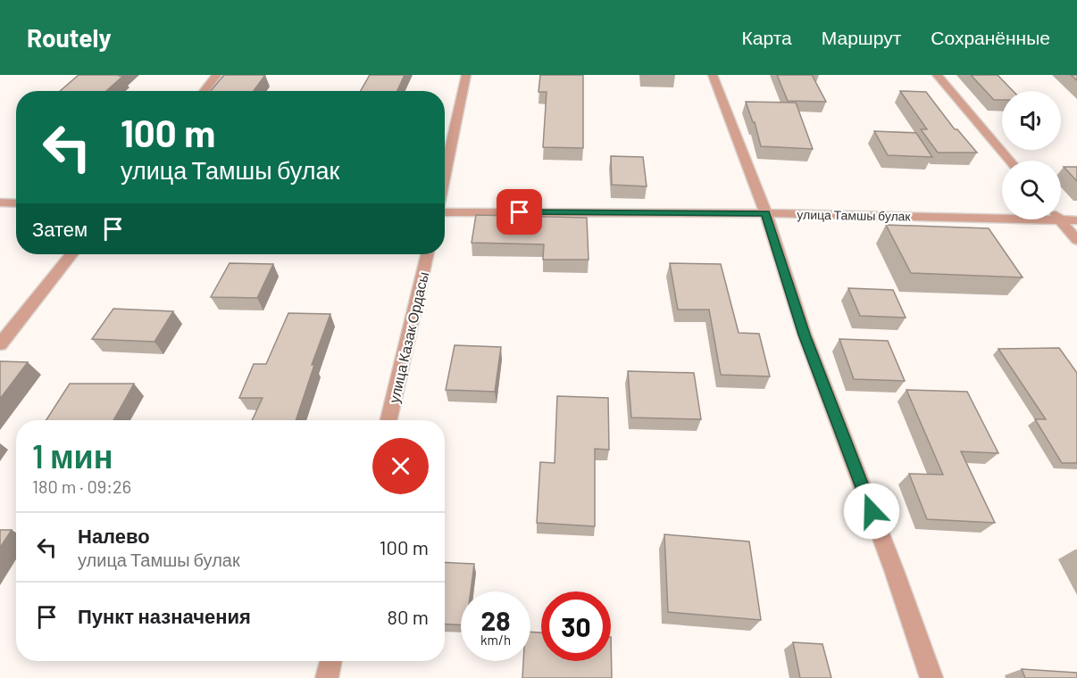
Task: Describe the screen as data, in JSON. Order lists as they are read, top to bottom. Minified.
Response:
{"streets":{"street":["улица Тамшы булак","улица Казак Ордасы"]},"page":{"header":"Routely","nav":["Карта","Маршрут","Сохранённые"],"turn":["100 m","улица Тамшы булак"],"then":"Затем","heading":["1 мин","180 m · 09:26"],"list":[{"name":"Налево","note":"улица Тамшы булак","value":"100 m"},{"name":"Пункт назначения","value":"80 m"}],"speed":"28 km/h","limit":"30"}}
